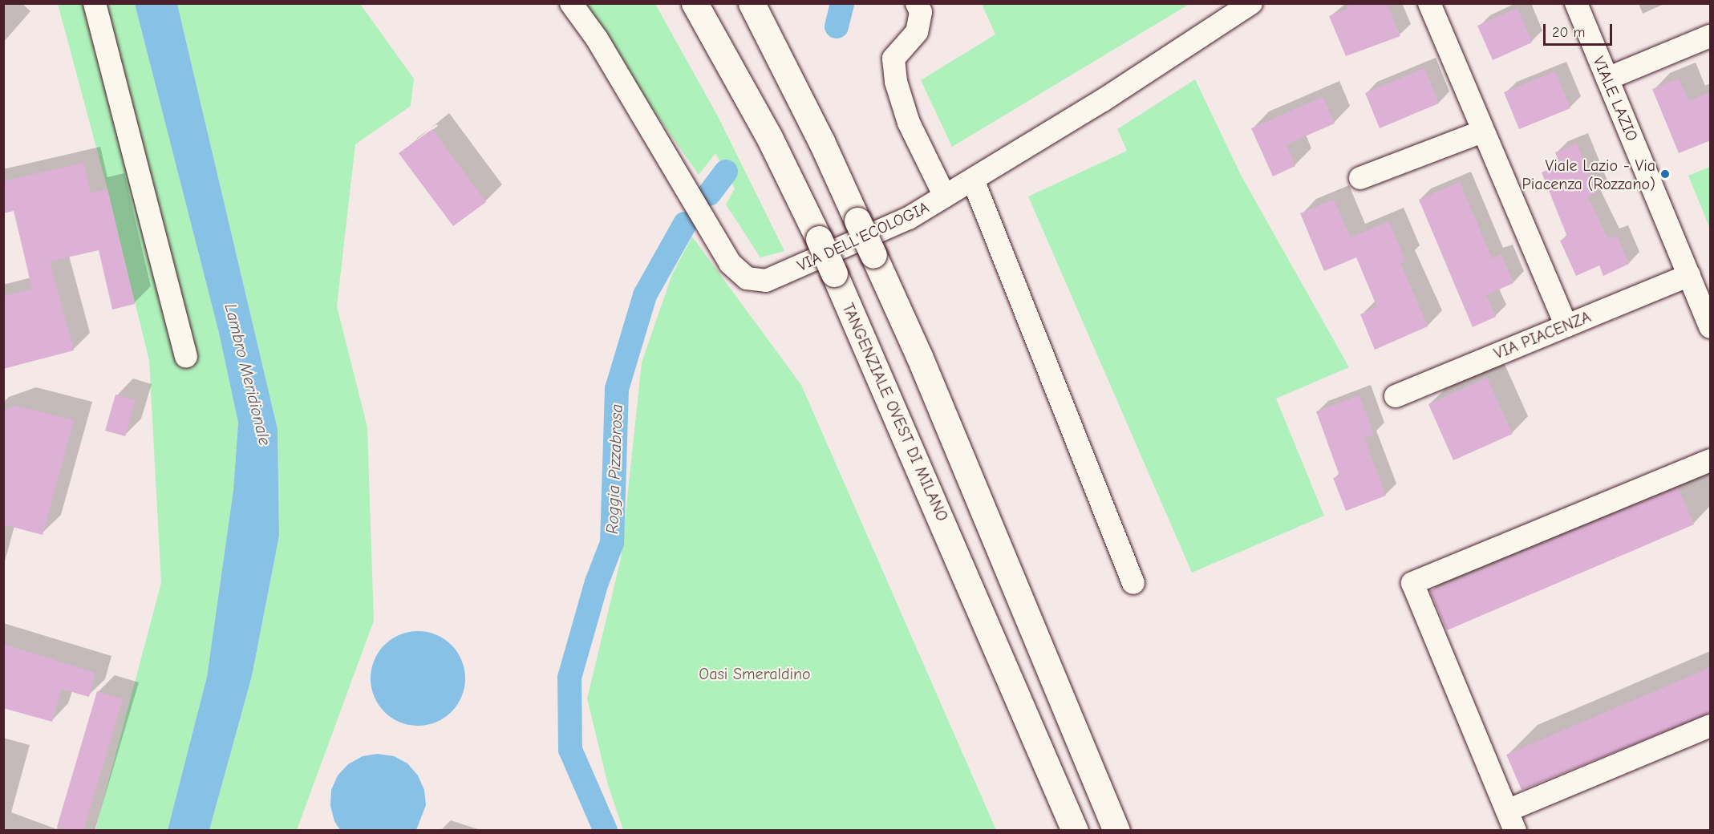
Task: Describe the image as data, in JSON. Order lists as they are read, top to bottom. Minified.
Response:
{"streets":{"highway":["TANGENZIALE OVEST DI MILANO"],"street":["VIALE LAZIO","VIA DELL'ECOLOGIA","VIA PIACENZA"]},"crossings":[["VIALE LAZIO","VIA PIACENZA"]],"water":["Lambro Meridionale","Roggia Pizzabrosa"],"parks":["Oasi Smeraldino"],"places":["Viale Lazio - Via Piacenza (Rozzano)"],"scale_bar":"20 m"}
